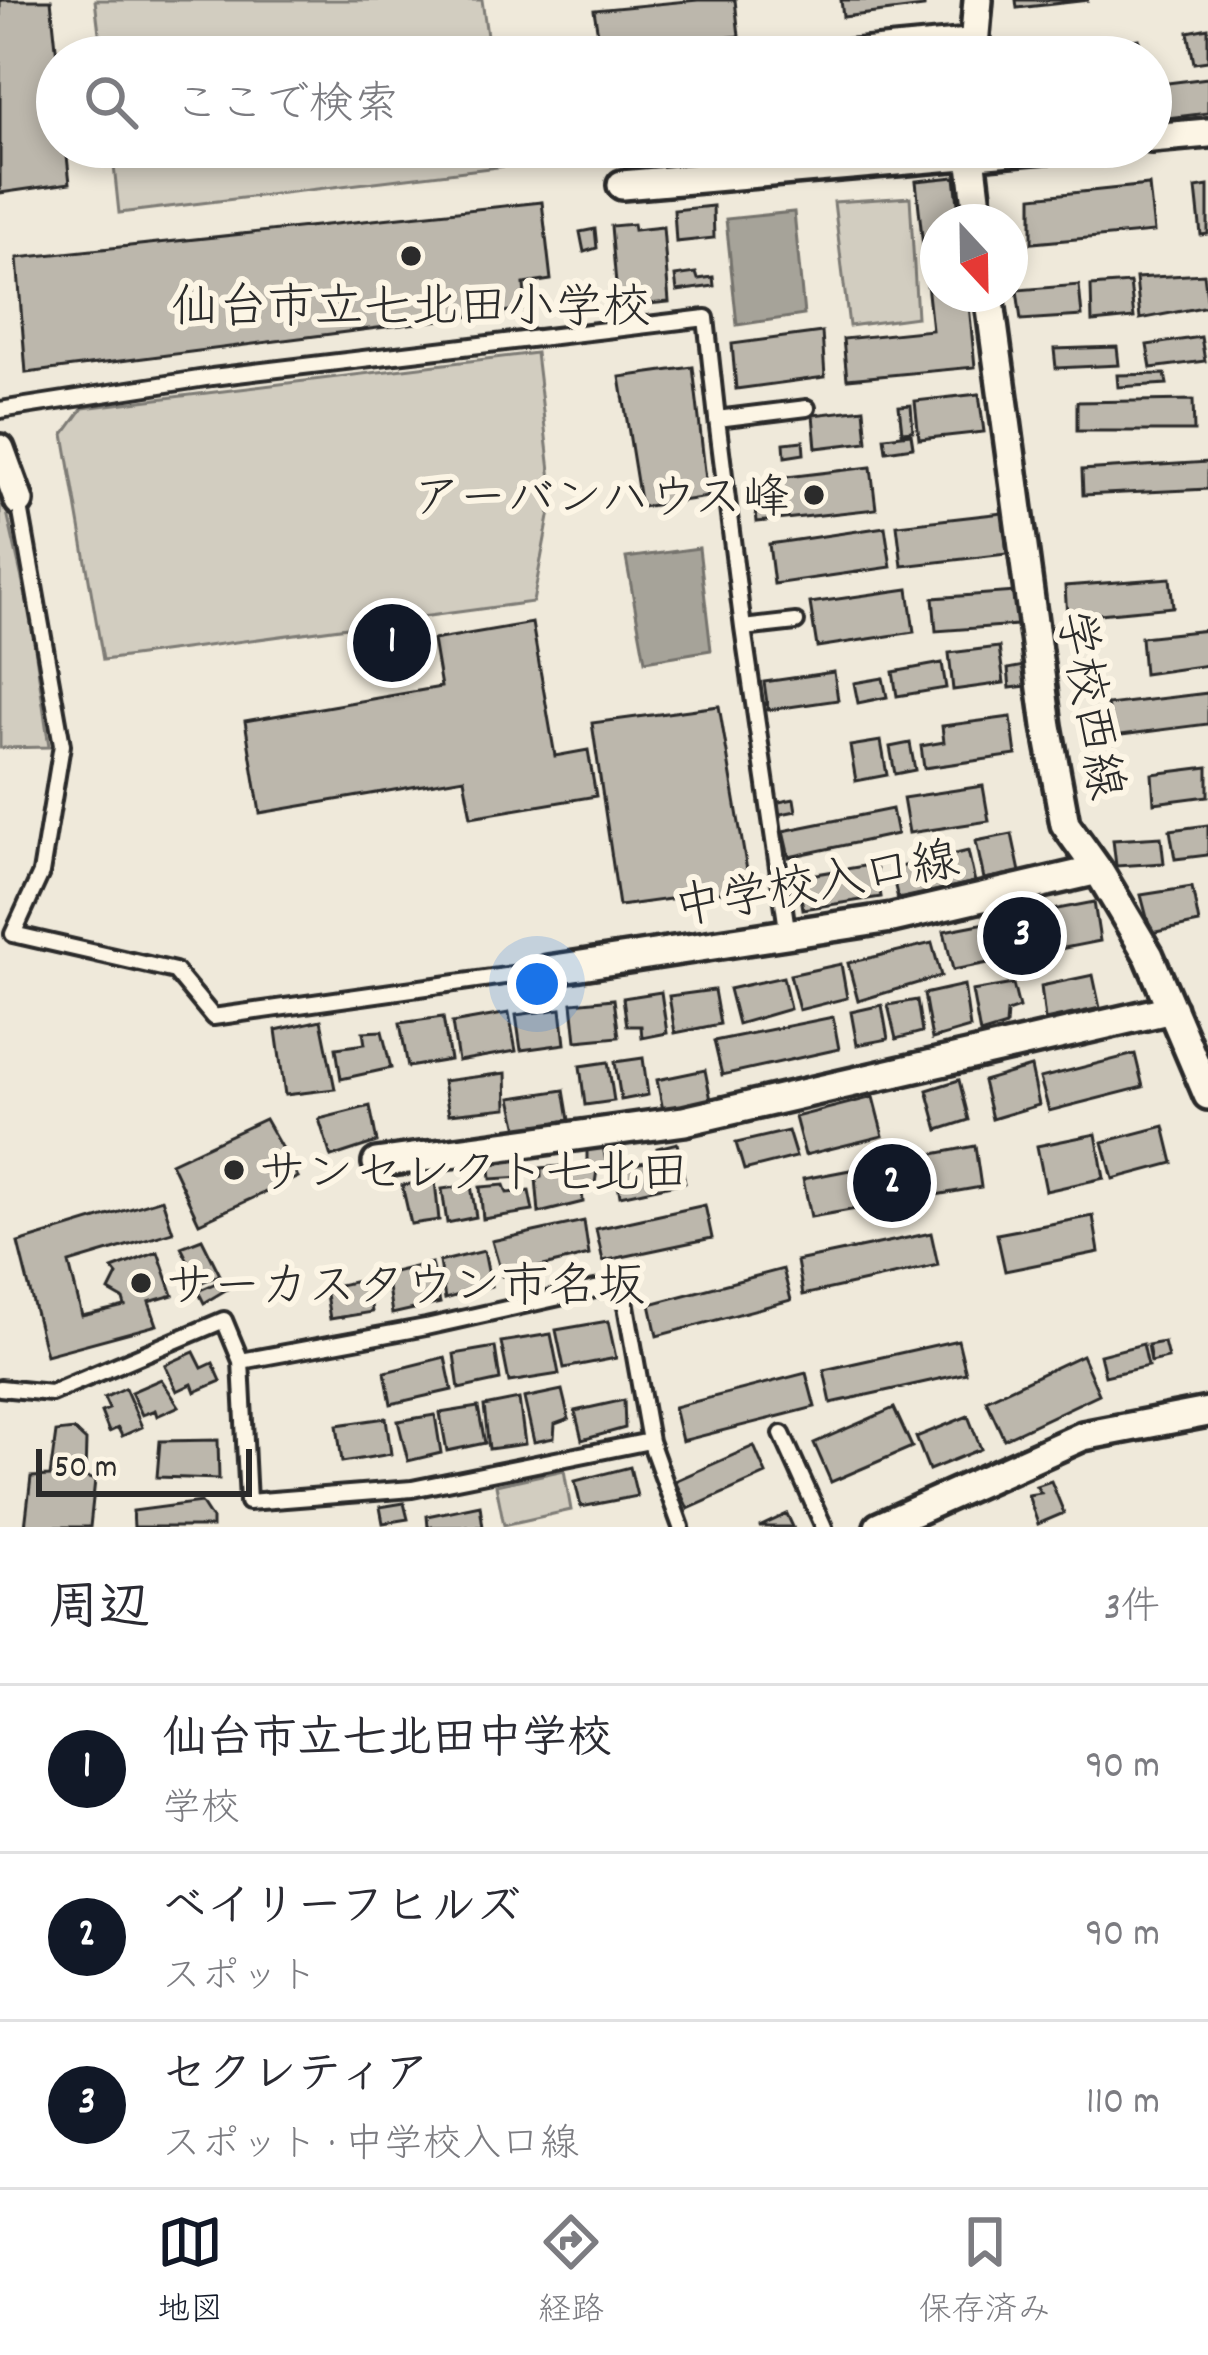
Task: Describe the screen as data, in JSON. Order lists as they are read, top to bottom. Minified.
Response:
{"streets":{"street":["学校西線","中学校入口線"]},"crossings":[["学校西線","中学校入口線"]],"places":["仙台市立七北田小学校","アーバンハウス峰","サンセレクト七北田","サーカスタウン市名坂"],"scale_bar":"50 m","north":"bottom","page":{"search":"ここで検索","pins":["1","3","2"],"scale":"50 m","heading":["周辺","3件"],"list":[{"mark":"1","name":"仙台市立七北田中学校","note":"学校","value":"90 m"},{"mark":"2","name":"ベイリーフヒルズ","note":"スポット","value":"90 m"},{"mark":"3","name":"セクレティア","note":"スポット · 中学校入口線","value":"110 m"}],"nav":["地図","経路","保存済み"]}}
